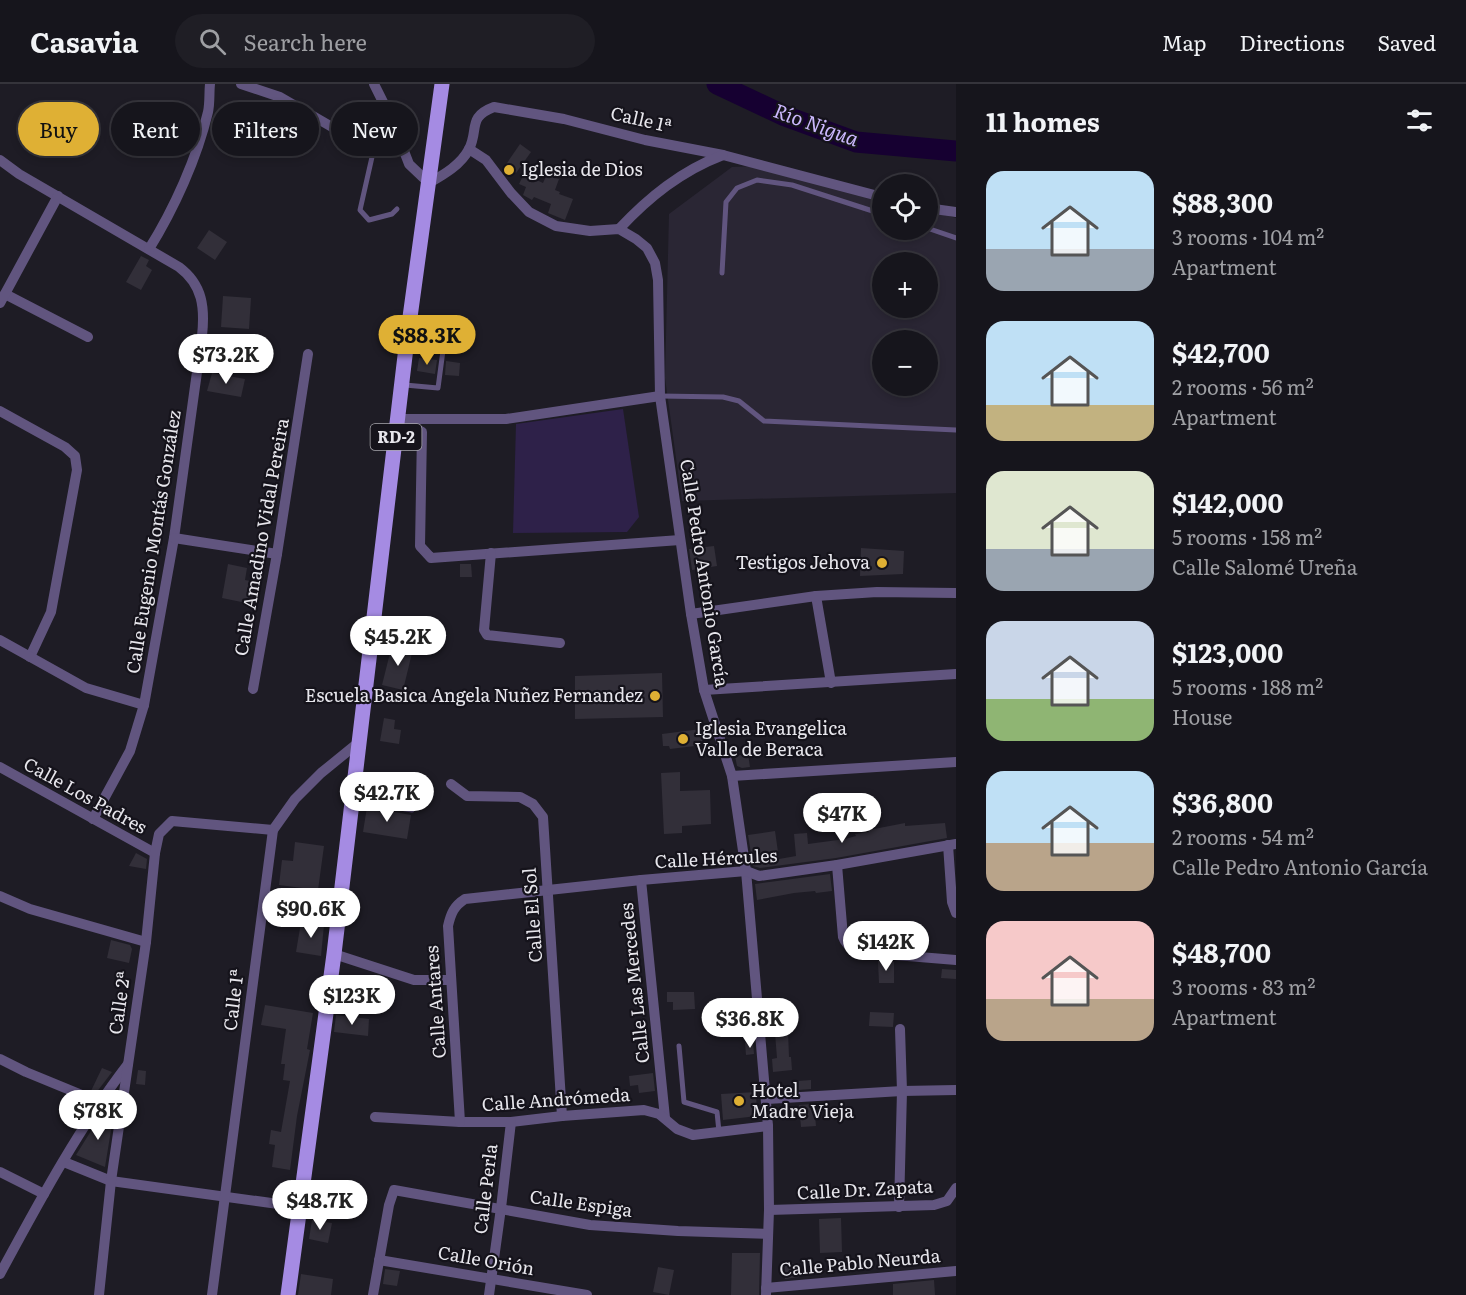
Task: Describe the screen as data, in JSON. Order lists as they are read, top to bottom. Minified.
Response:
{"streets":{"main road":["RD-2"],"street":["Calle 1ª","Calle Amadino Vidal Pereira","Calle Eugenio Montás González","Calle Pedro Antonio García","Calle Los Padres","Calle Hércules","Calle El Sol","Calle Las Mercedes","Calle Antares","Calle 2ª","Calle Andrómeda","Calle Perla","Calle Dr. Zapata","Calle Espiga","Calle Orión","Calle Pablo Neurda"]},"crossings":[["Calle 1ª","RD-2"],["Calle 1ª","Calle 2ª"],["Calle Eugenio Montás González","Calle Los Padres"],["Calle Pedro Antonio García","Calle Hércules"],["Calle Pedro Antonio García","Calle Andrómeda"],["Calle Pedro Antonio García","Calle Dr. Zapata"],["Calle Pedro Antonio García","Calle Espiga"],["Calle Pedro Antonio García","Calle Pablo Neurda"],["Calle Los Padres","Calle 2ª"],["Calle Hércules","Calle El Sol"],["Calle Hércules","Calle Las Mercedes"],["Calle Hércules","Calle Antares"],["Calle El Sol","Calle Andrómeda"],["Calle Las Mercedes","Calle Andrómeda"],["Calle Antares","Calle Andrómeda"],["Calle Andrómeda","Calle Perla"],["Calle Perla","Calle Espiga"],["Calle Perla","Calle Orión"],["Calle Espiga","Calle Orión"]],"water":["Río Nigua"],"places":["Iglesia de Dios","Testigos Jehova","Escuela Basica Angela Nuñez Fernandez","Iglesia Evangelica Valle de Beraca","Hotel Madre Vieja"],"page":{"header":"Casavia","search":"Search here","nav":["Map","Directions","Saved"],"heading":"11 homes","chip":["Buy","Rent","Filters","New"],"list":[{"name":"$88,300","note":"3 rooms · 104 m² · Apartment"},{"name":"$42,700","note":"2 rooms · 56 m² · Apartment"},{"name":"$142,000","note":"5 rooms · 158 m² · Calle Salomé Ureña"},{"name":"$123,000","note":"5 rooms · 188 m² · House"},{"name":"$36,800","note":"2 rooms · 54 m² · Calle Pedro Antonio García"},{"name":"$48,700","note":"3 rooms · 83 m² · Apartment"}],"map_buttons":["+","−"],"price":["$88.3K","$73.2K","$45.2K","$42.7K","$47K","$90.6K","$142K","$123K","$36.8K","$78K","$48.7K"]}}
